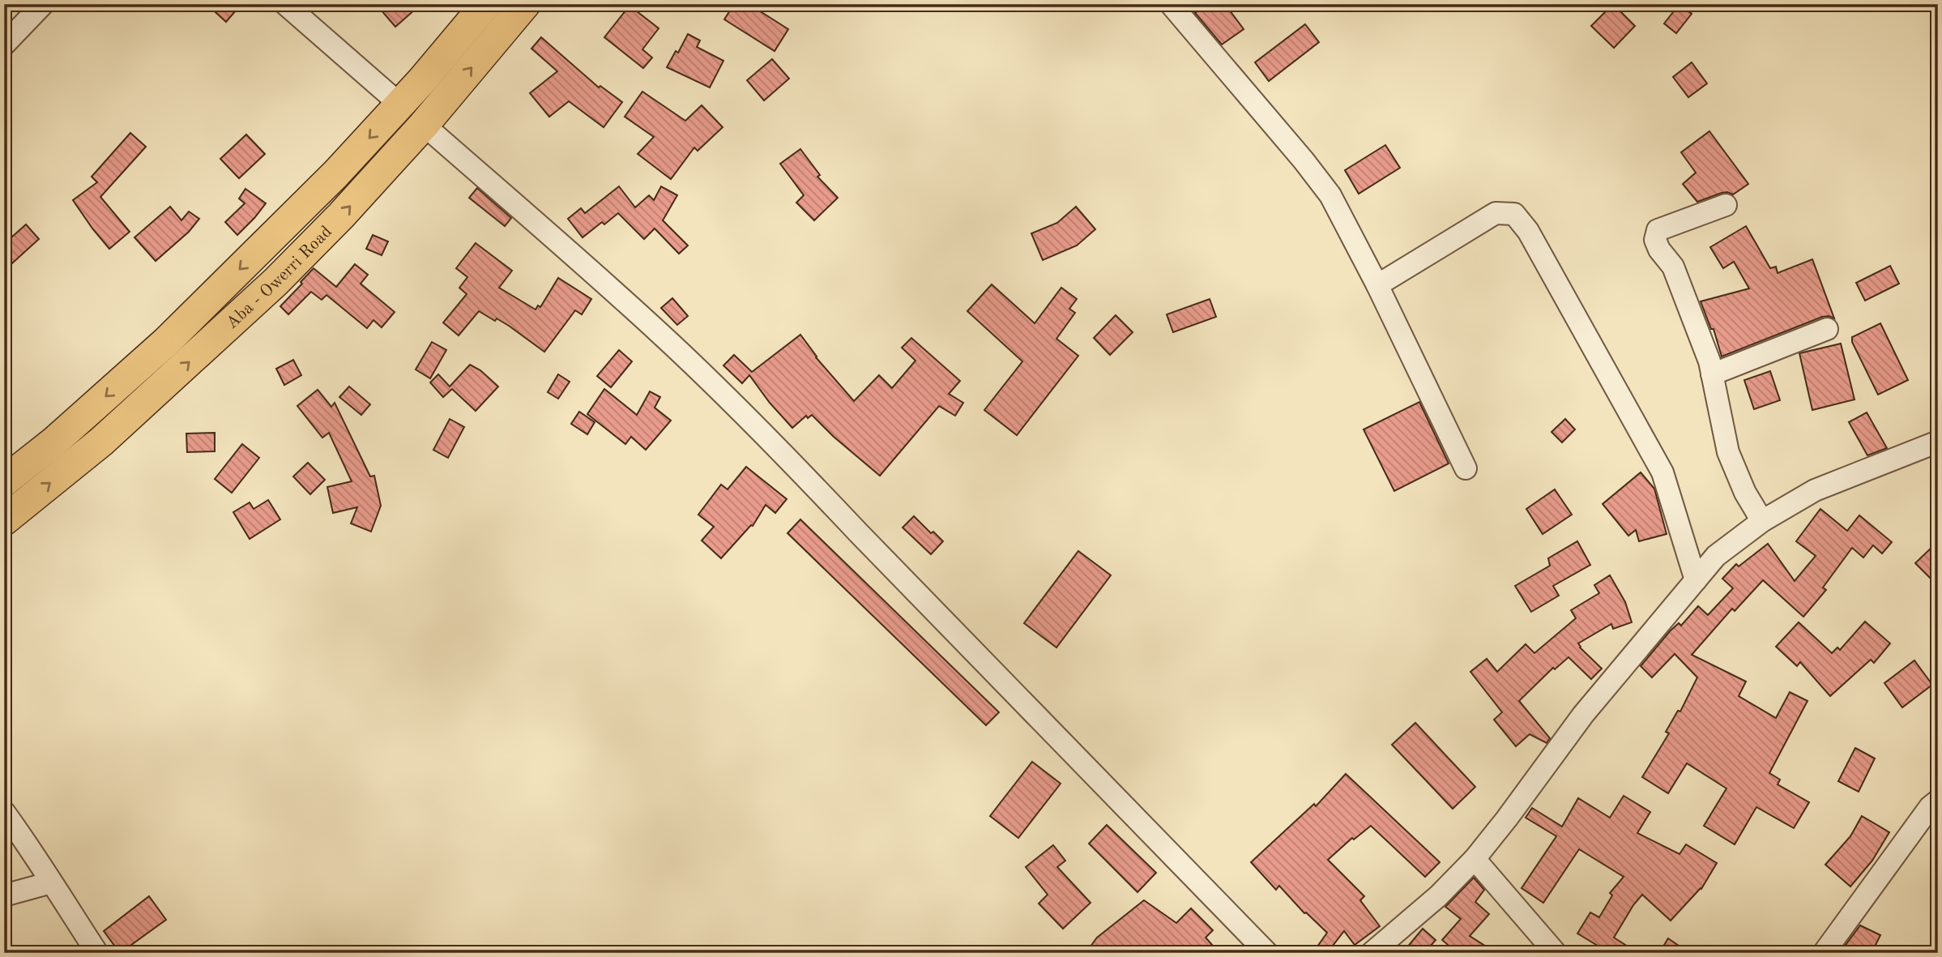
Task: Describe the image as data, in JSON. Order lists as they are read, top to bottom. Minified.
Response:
{"streets":{"highway":["Aba - Owerri Road"]}}
